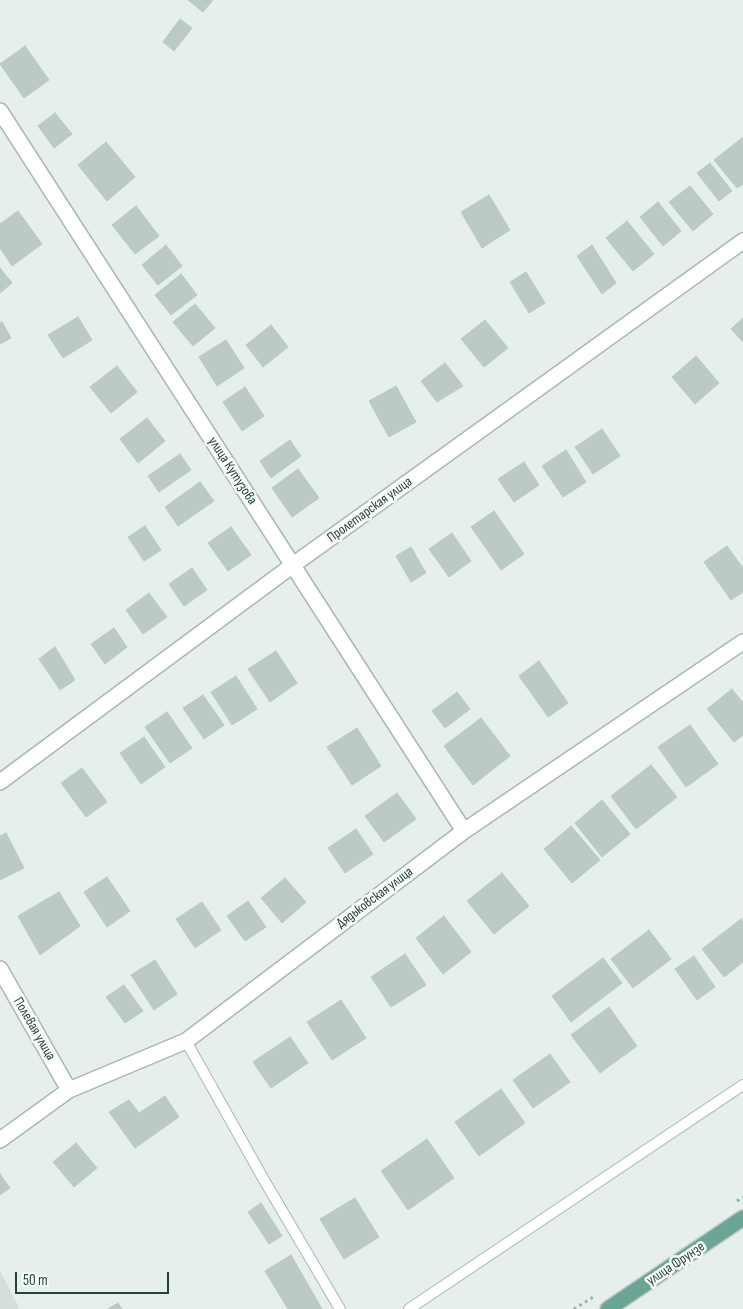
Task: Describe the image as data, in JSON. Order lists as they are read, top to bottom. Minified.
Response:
{"streets":{"main road":["улица Фрунзе"],"street":["улица Кутузова","Пролетарская улица","Дядьковская улица","Полевая улица"]},"crossings":[["улица Кутузова","Пролетарская улица"],["улица Кутузова","Дядьковская улица"],["Дядьковская улица","Полевая улица"]],"scale_bar":"50 m"}
